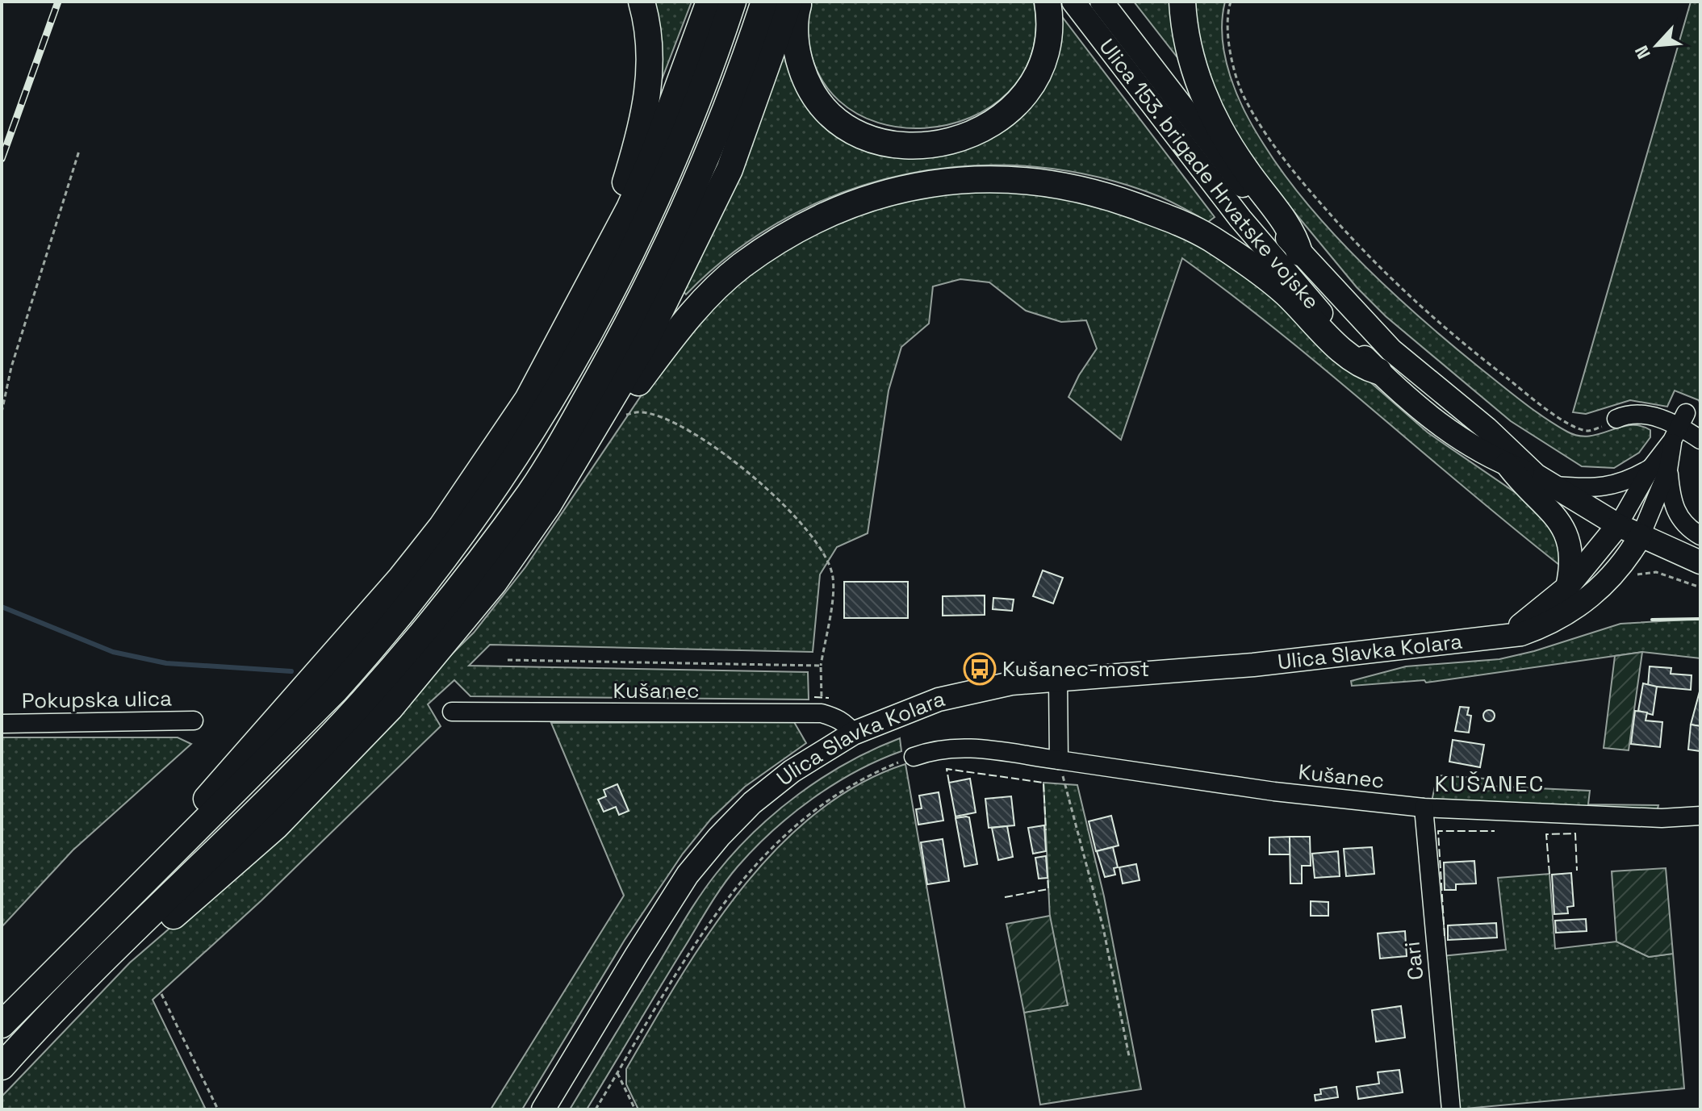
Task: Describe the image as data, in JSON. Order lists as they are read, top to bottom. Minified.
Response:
{"streets":{"main road":["Ulica 153. brigade Hrvatske vojske","Ulica Slavka Kolara"],"street":["Kušanec","Pokupska ulica","Cari"]},"crossings":[["Ulica 153. brigade Hrvatske vojske","Ulica Slavka Kolara"],["Kušanec","Cari"]],"districts":["KUŠANEC"],"places":{"bus stop":["Kušanec-most"]},"north":"bottom left"}
